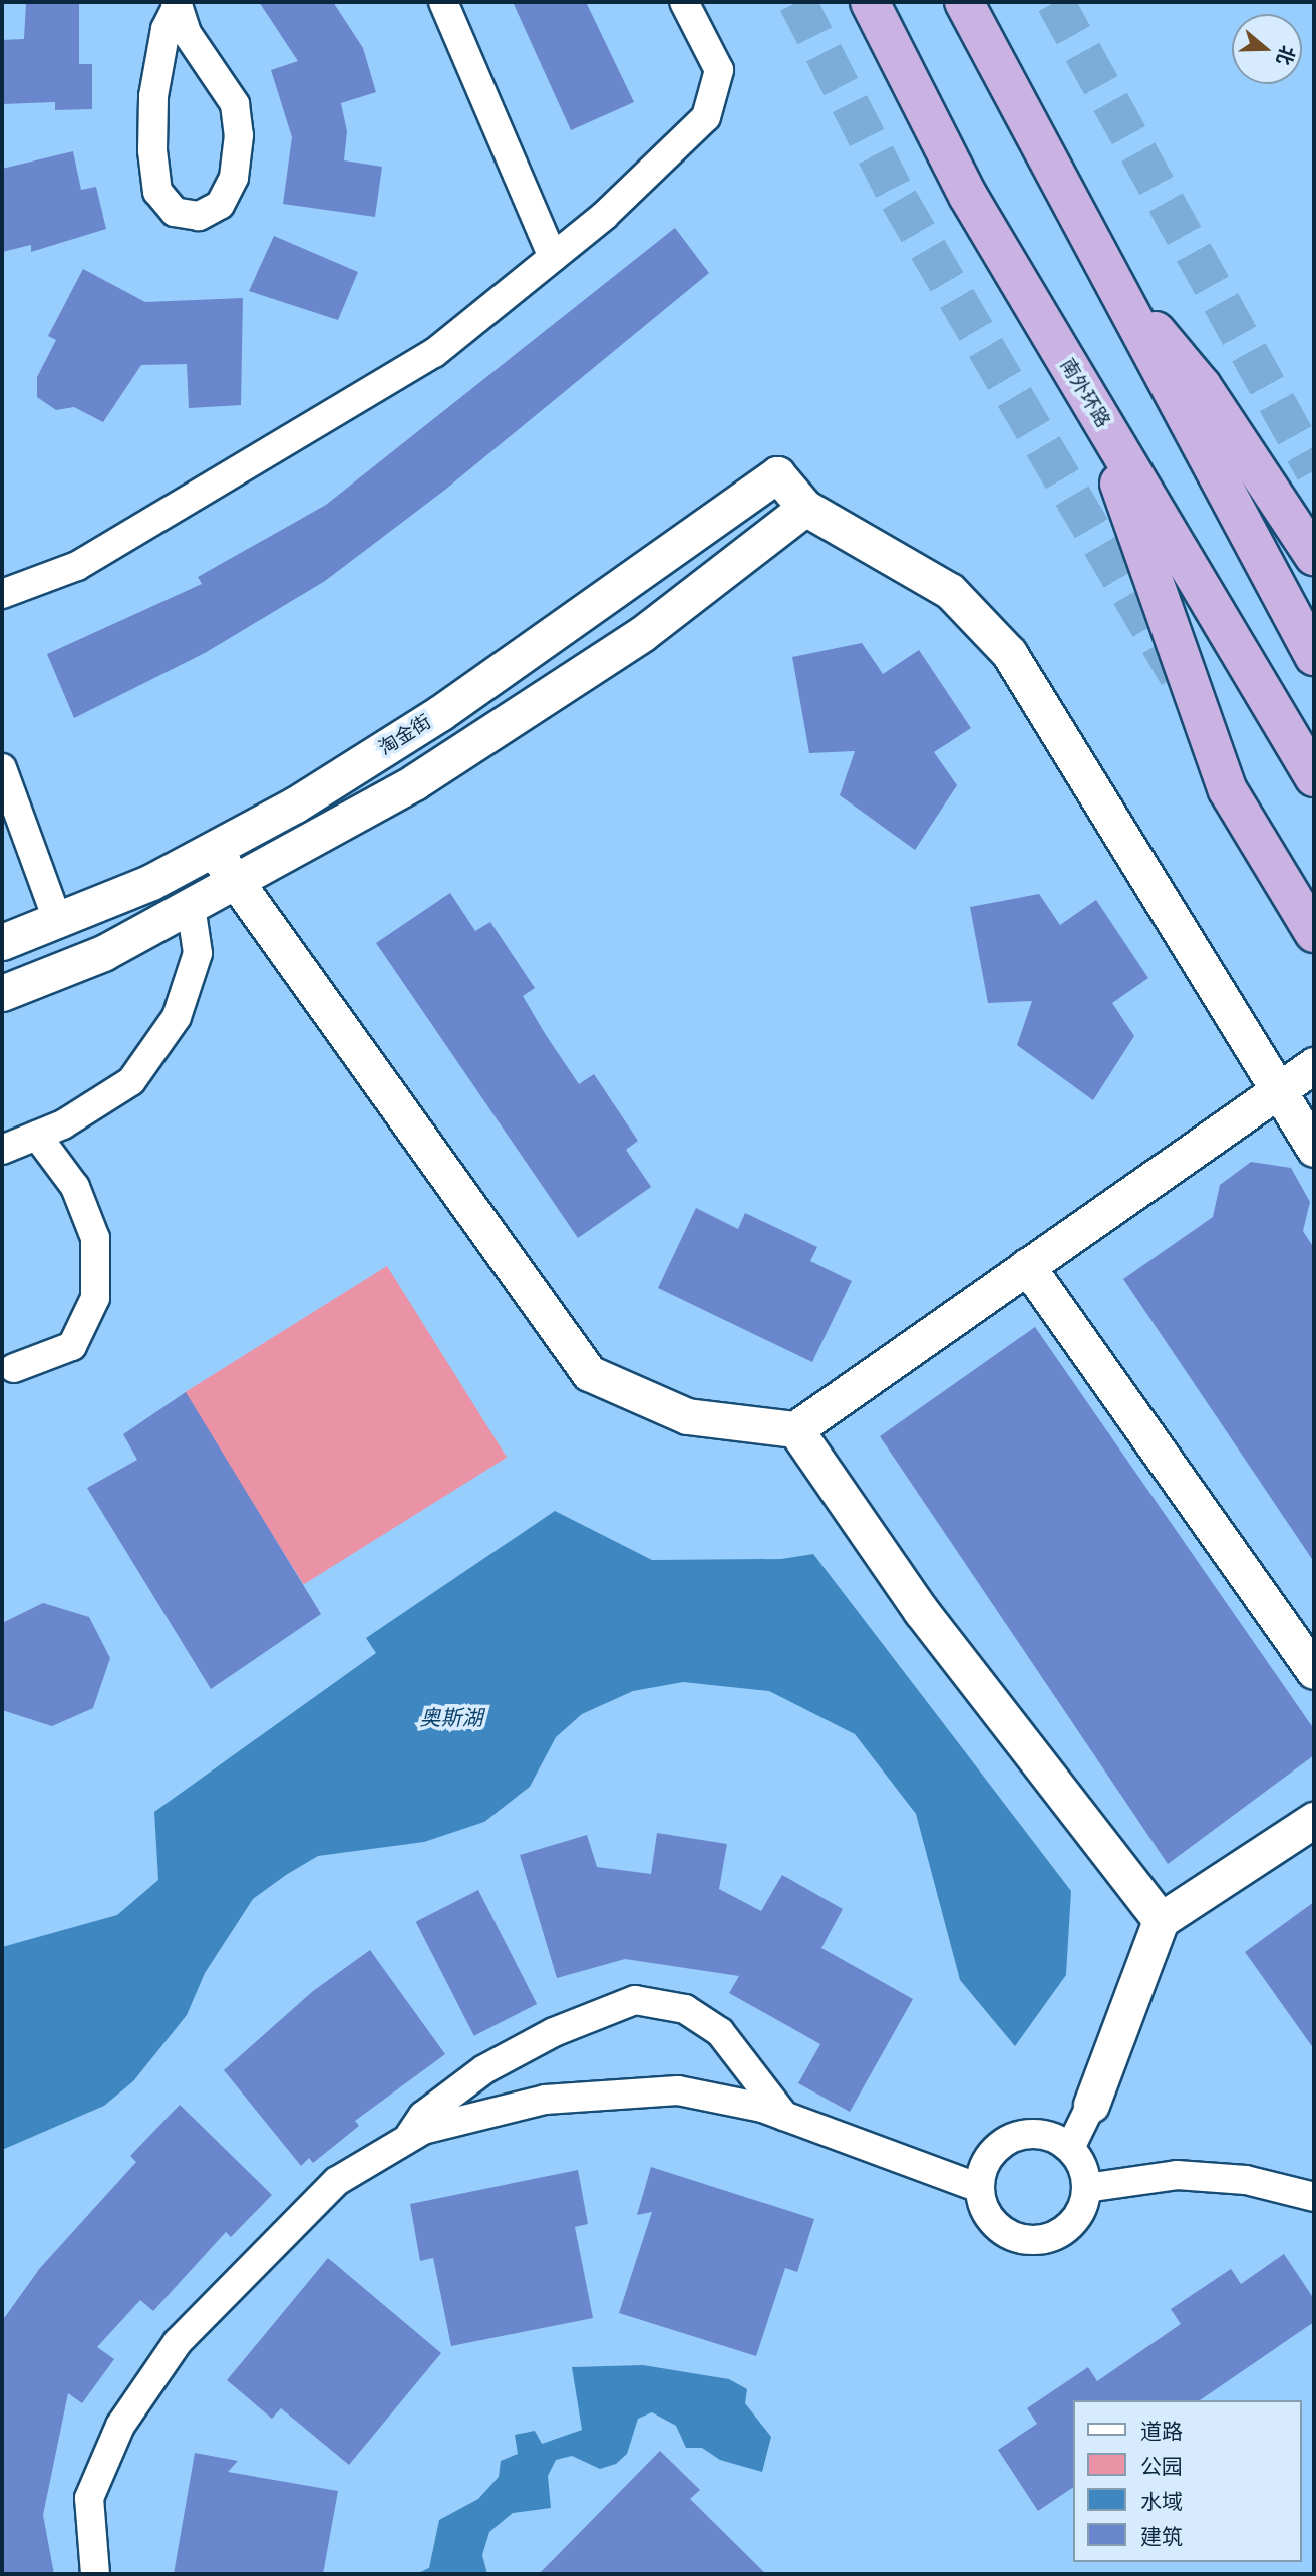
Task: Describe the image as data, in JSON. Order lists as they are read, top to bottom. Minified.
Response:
{"streets":{"highway":["南外环路"],"street":["淘金街"]},"water":["奥斯湖"],"legend":["道路","公园","水域","建筑"],"north":"right"}
